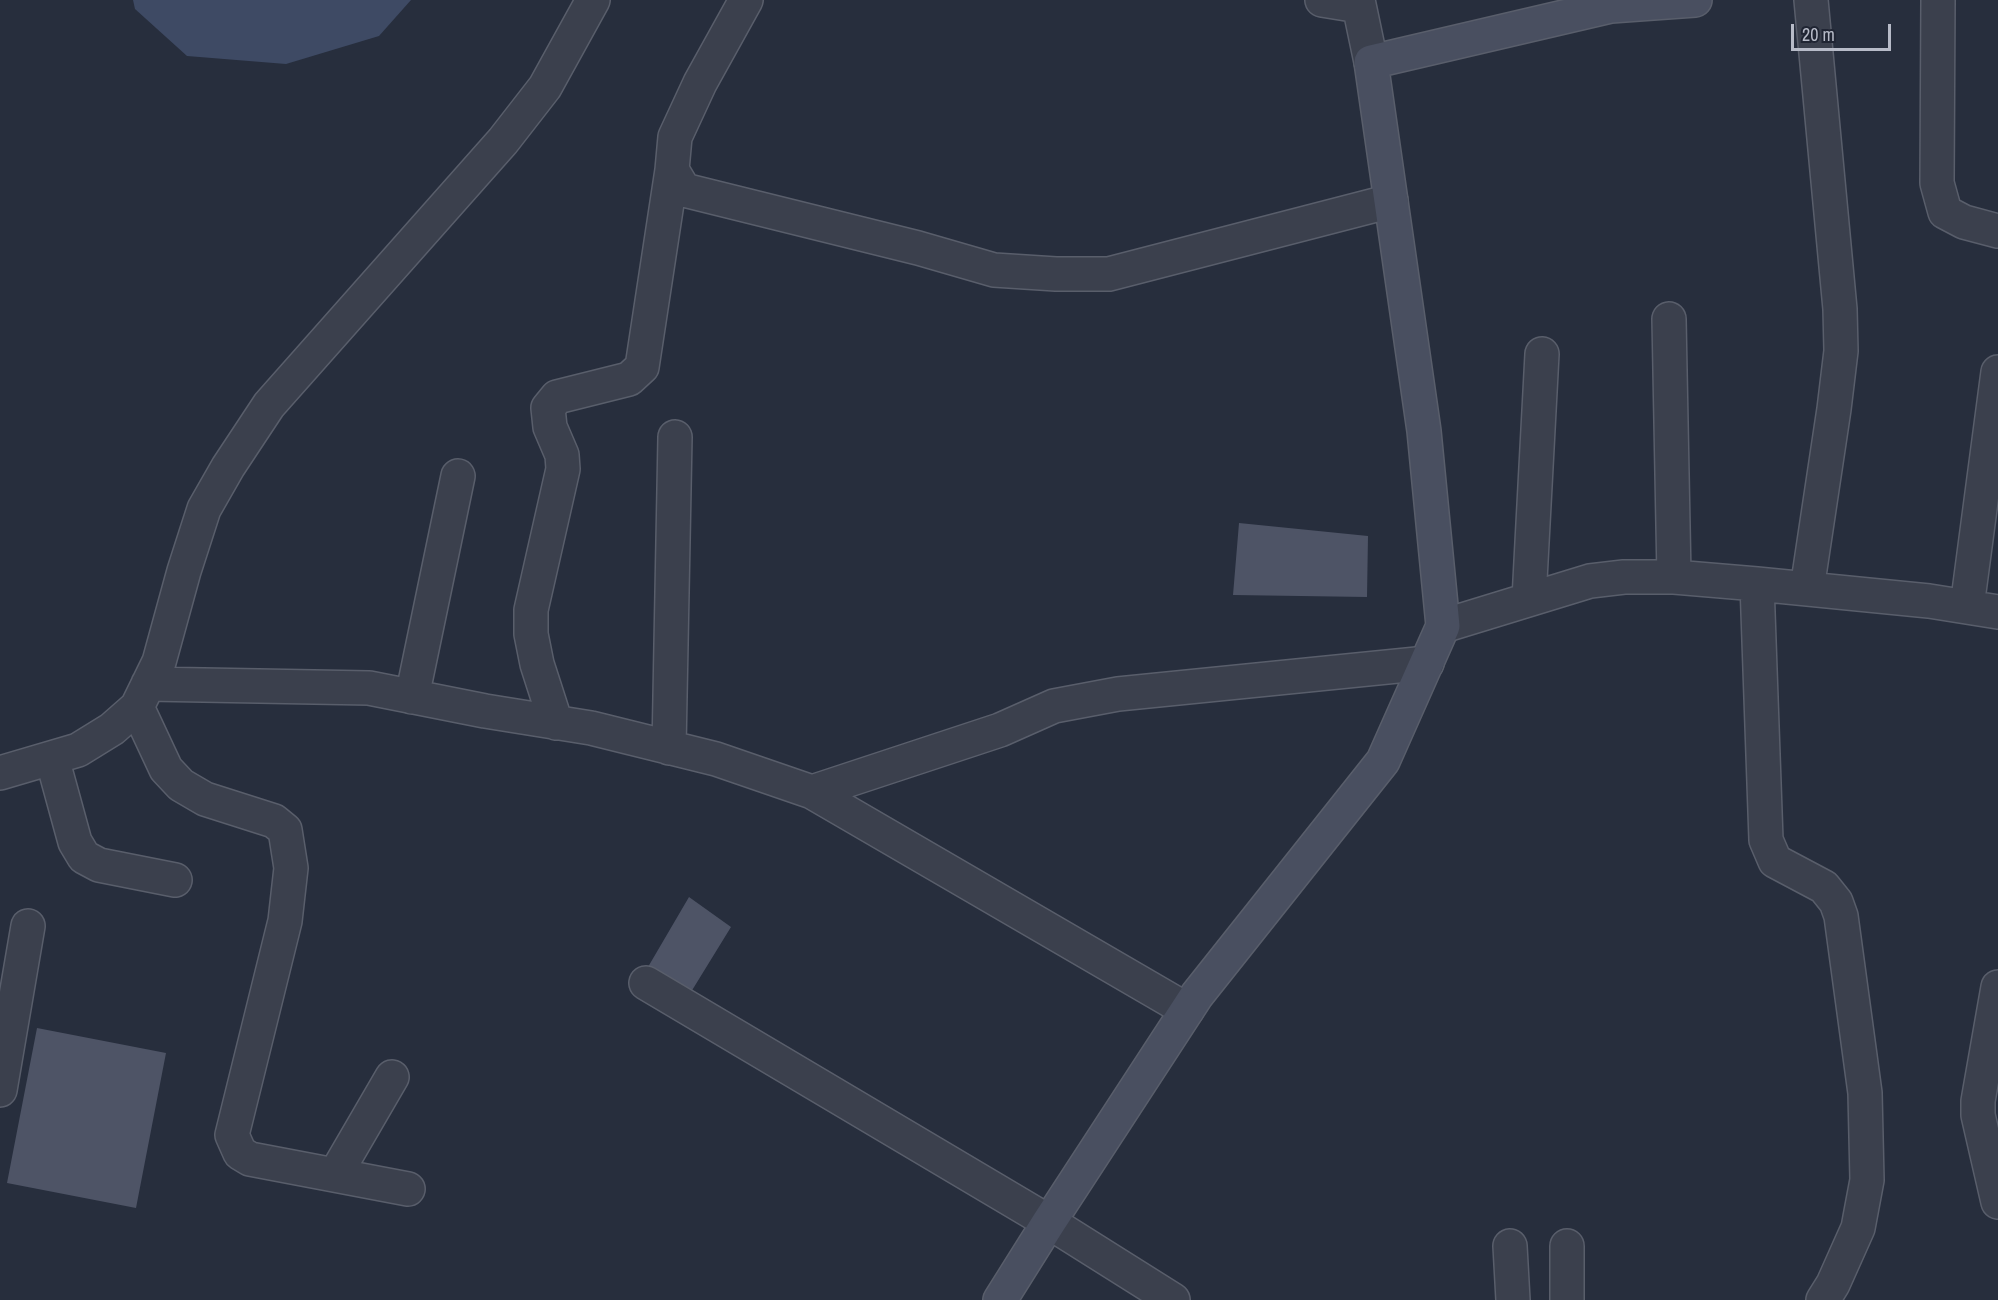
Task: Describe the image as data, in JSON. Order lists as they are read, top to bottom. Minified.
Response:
{"scale_bar":"20 m"}
